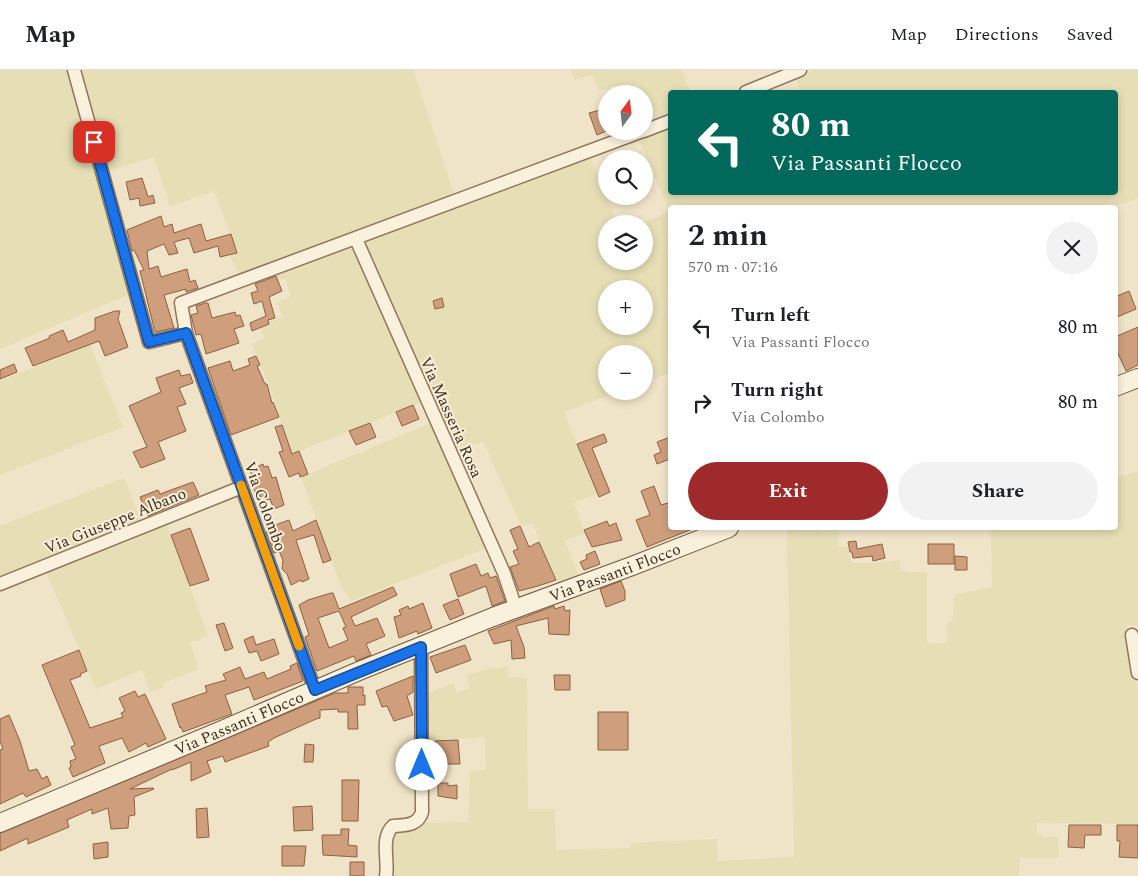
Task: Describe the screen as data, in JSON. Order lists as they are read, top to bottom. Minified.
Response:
{"streets":{"main road":["Via Passanti Flocco"],"street":["Via Masseria Rosa","Via Colombo","Via Giuseppe Albano"]},"crossings":[["Via Masseria Rosa","Via Colombo"],["Via Masseria Rosa","Via Passanti Flocco"],["Via Colombo","Via Giuseppe Albano"],["Via Colombo","Via Passanti Flocco"]],"north":"top","page":{"header":"Map","nav":["Map","Directions","Saved"],"map_buttons":["+","−"],"turn":["80 m","Via Passanti Flocco"],"heading":["2 min","570 m · 07:16"],"list":[{"name":"Turn left","note":"Via Passanti Flocco","value":"80 m"},{"name":"Turn right","note":"Via Colombo","value":"80 m"}],"buttons":["Exit","Share"]}}
